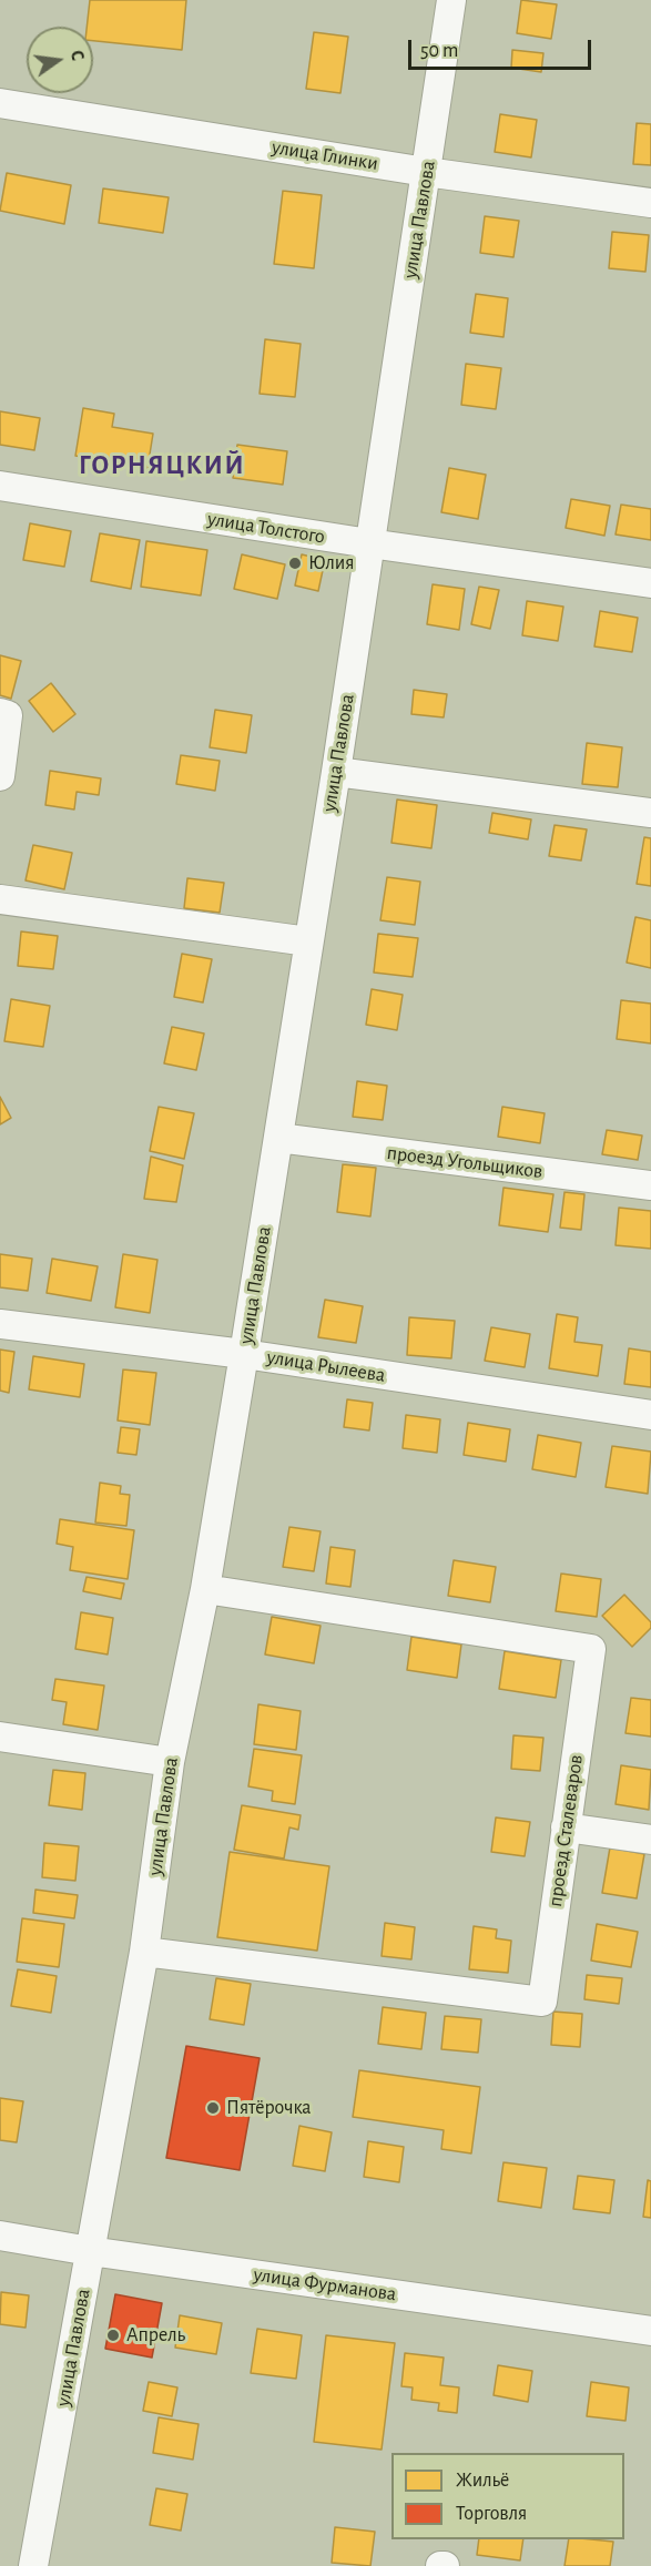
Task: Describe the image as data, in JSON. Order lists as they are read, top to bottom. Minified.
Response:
{"streets":{"street":["улица Глинки","улица Павлова","улица Толстого","проезд Угольщиков","улица Рылеева","проезд Сталеваров","улица Фурманова"]},"crossings":[["улица Глинки","улица Павлова"],["улица Павлова","улица Толстого"],["улица Павлова","проезд Угольщиков"],["улица Павлова","улица Рылеева"],["улица Павлова","проезд Сталеваров"],["улица Павлова","улица Фурманова"]],"districts":["ГОРНЯЦКИЙ"],"places":["Юлия","Пятёрочка","Апрель"],"legend":["Жильё","Торговля"],"scale_bar":"50 m","north":"right"}
